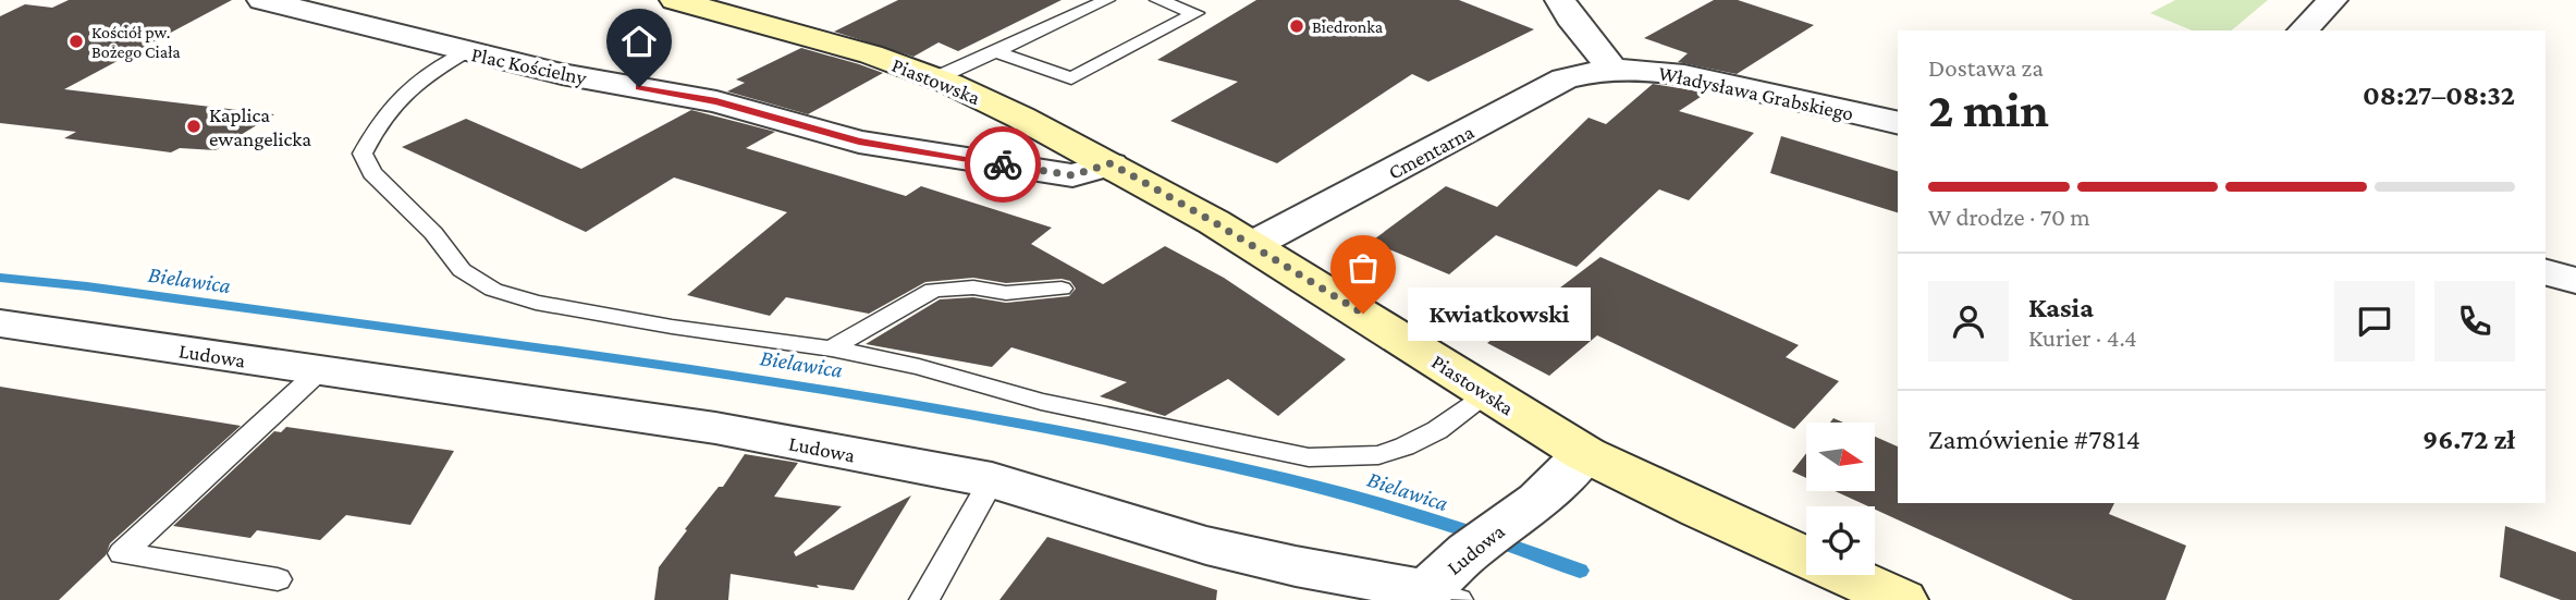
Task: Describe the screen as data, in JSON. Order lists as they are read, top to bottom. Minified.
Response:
{"streets":{"main road":["Piastowska"],"street":["Plac Kościelny","Władysława Grabskiego","Cmentarna","Ludowa"]},"crossings":[["Plac Kościelny","Piastowska"],["Piastowska","Cmentarna"],["Piastowska","Ludowa"],["Władysława Grabskiego","Cmentarna"]],"water":["Bielawica"],"places":["Biedronka","Kościół pw. Bożego Ciała","Kaplica ewangelicka","Kwiatkowski"],"north":"right","page":{"heading":["2 min","Dostawa za","08:27–08:32"],"panel":["Kasia","Kurier · 4.4","Zamówienie #7814","96.72 zł"],"bar":"W drodze · 70 m","bubble":"Kwiatkowski"}}
